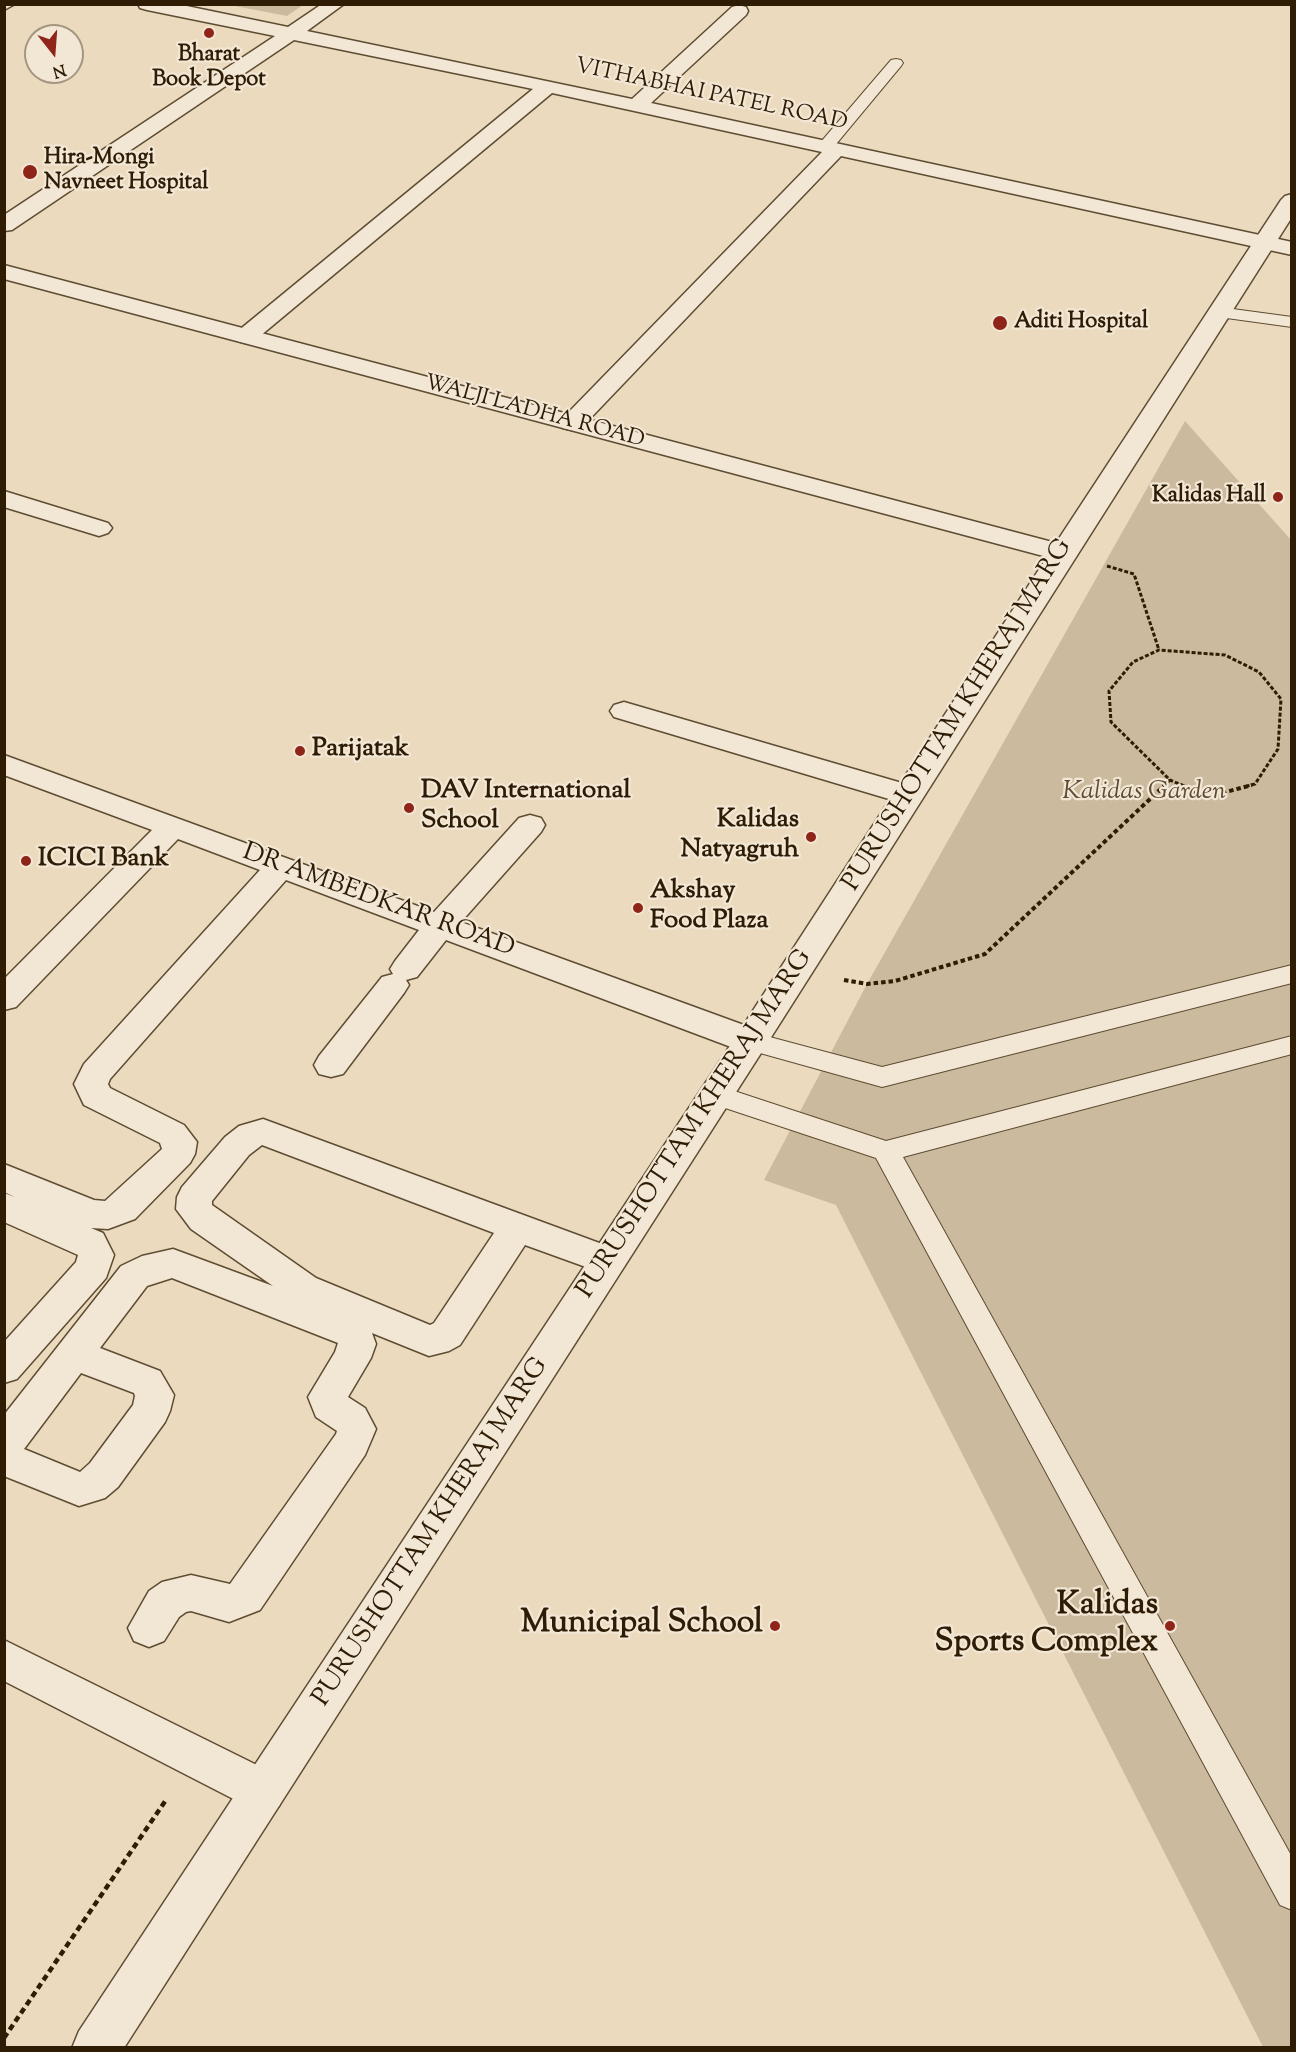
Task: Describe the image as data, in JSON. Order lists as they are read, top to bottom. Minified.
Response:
{"streets":{"street":["VITHABHAI PATEL ROAD","WALJI LADHA ROAD","PURUSHOTTAM KHERAJ MARG","DR AMBEDKAR ROAD"]},"crossings":[["VITHABHAI PATEL ROAD","PURUSHOTTAM KHERAJ MARG"],["WALJI LADHA ROAD","PURUSHOTTAM KHERAJ MARG"],["PURUSHOTTAM KHERAJ MARG","DR AMBEDKAR ROAD"]],"parks":["Kalidas Garden"],"places":["Bharat Book Depot","Hira-Mongi Navneet Hospital","Aditi Hospital","Kalidas Hall","Parijatak","DAV International School","Kalidas Natyagruh","ICICI Bank","Akshay Food Plaza","Municipal School","Kalidas Sports Complex"],"north":"bottom"}
